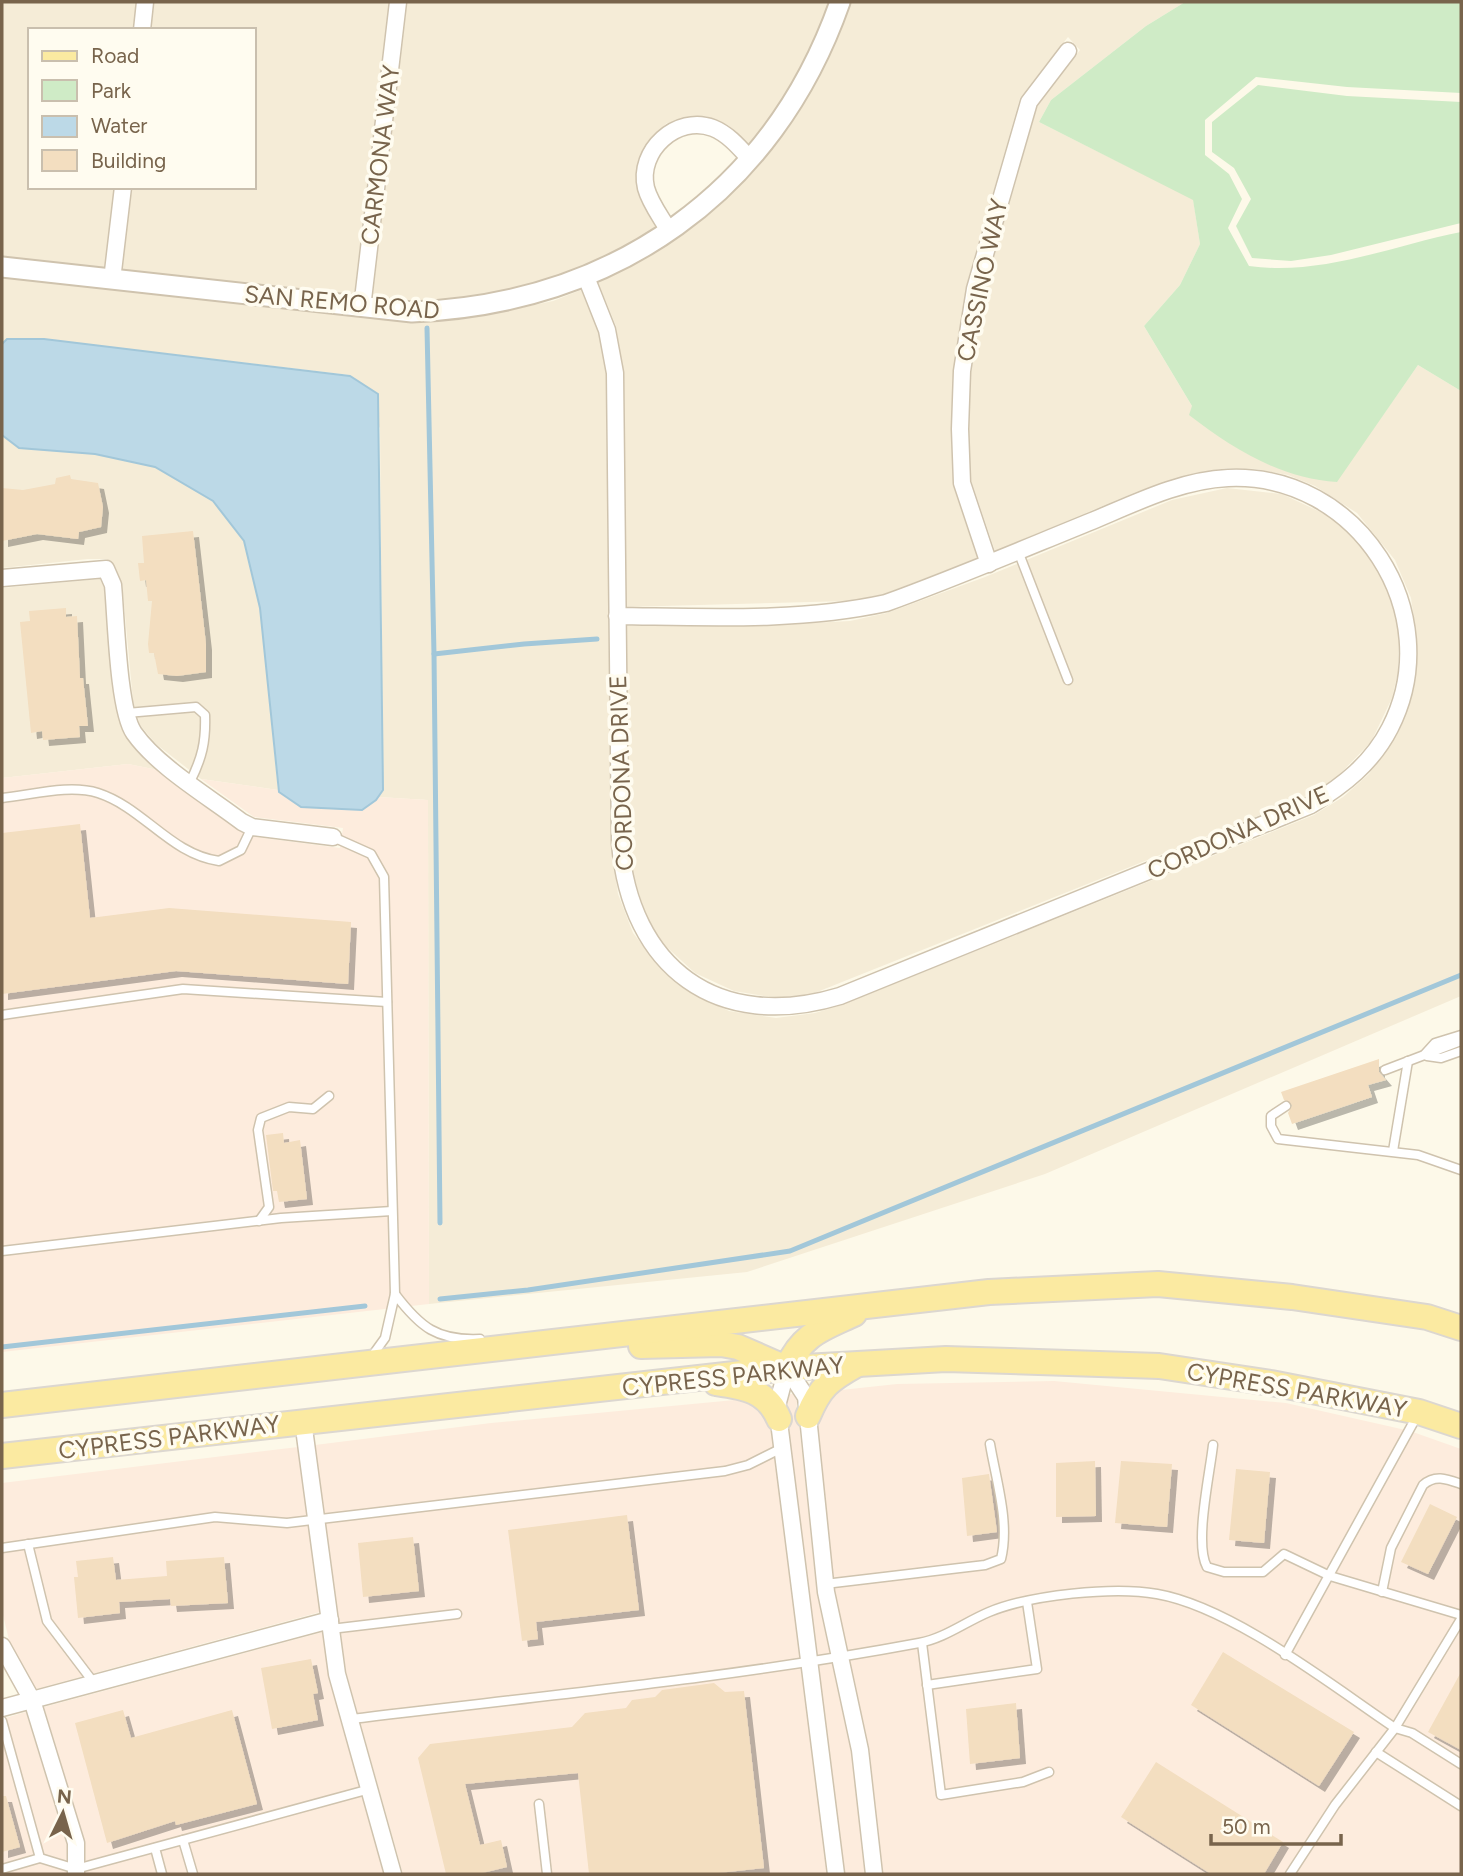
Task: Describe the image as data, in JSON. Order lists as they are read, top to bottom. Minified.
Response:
{"streets":{"main road":["CYPRESS PARKWAY"],"street":["CARMONA WAY","CASSINO WAY","SAN REMO ROAD","CORDONA DRIVE"]},"crossings":[["CARMONA WAY","SAN REMO ROAD"],["CASSINO WAY","CORDONA DRIVE"],["SAN REMO ROAD","CORDONA DRIVE"]],"legend":["Road","Park","Water","Building"],"scale_bar":"50 m","north":"top"}
